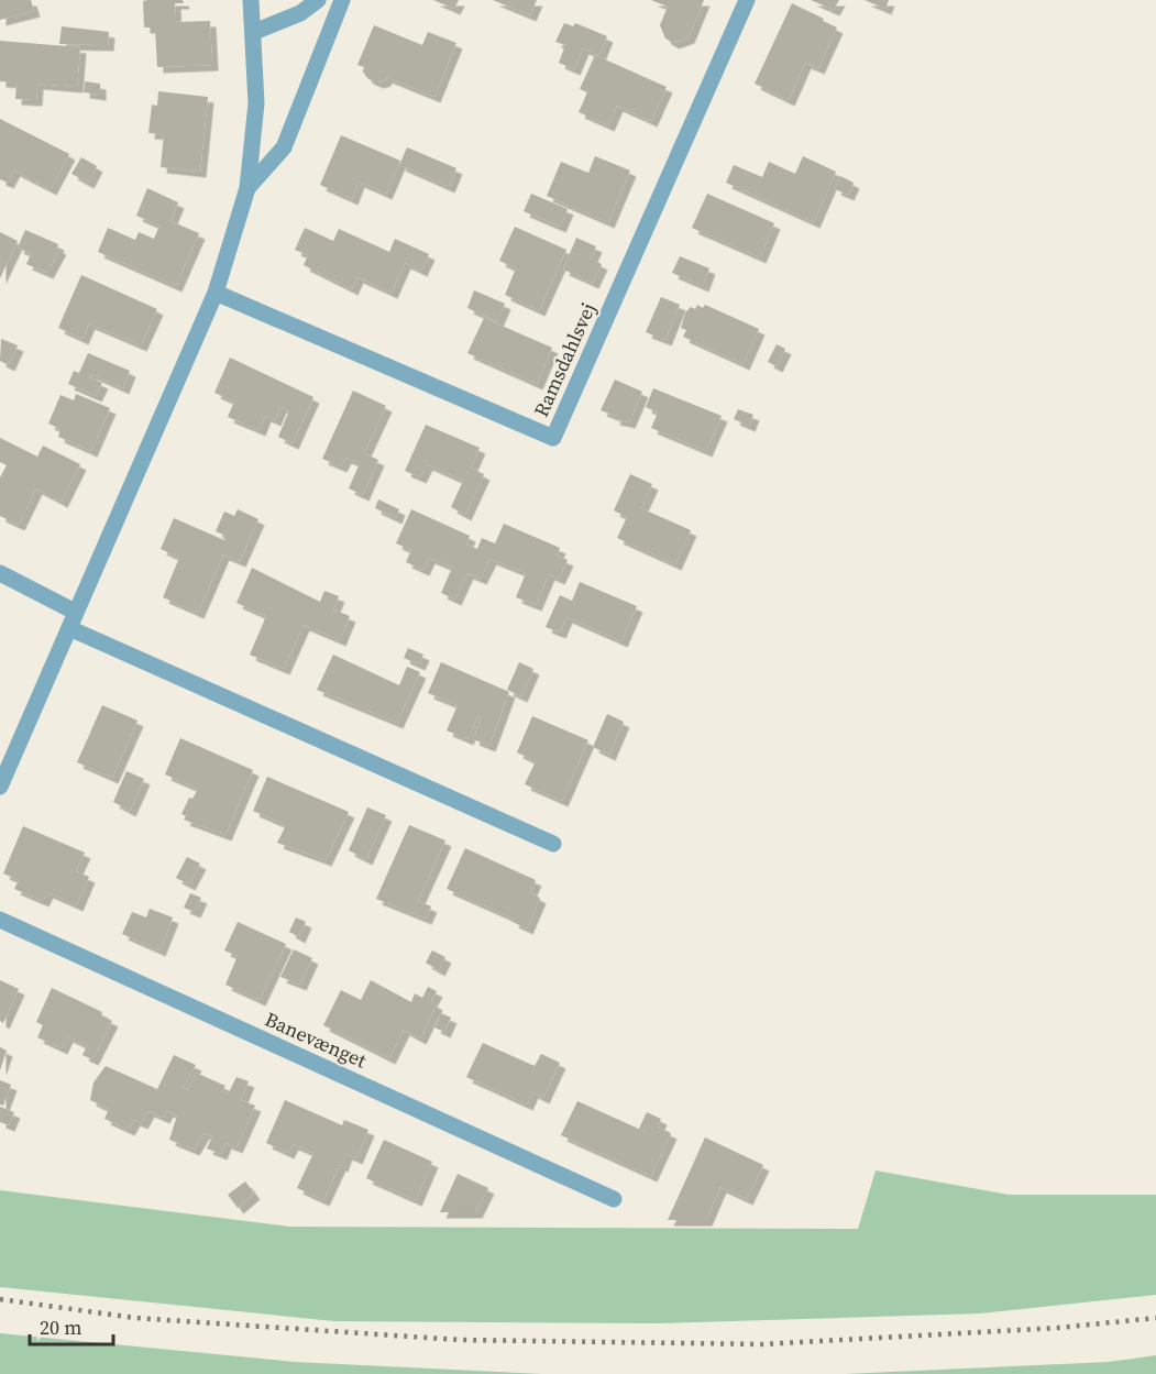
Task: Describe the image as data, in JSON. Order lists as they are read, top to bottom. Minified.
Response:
{"streets":{"street":["Ramsdahlsvej","Banevænget"]},"scale_bar":"20 m"}
